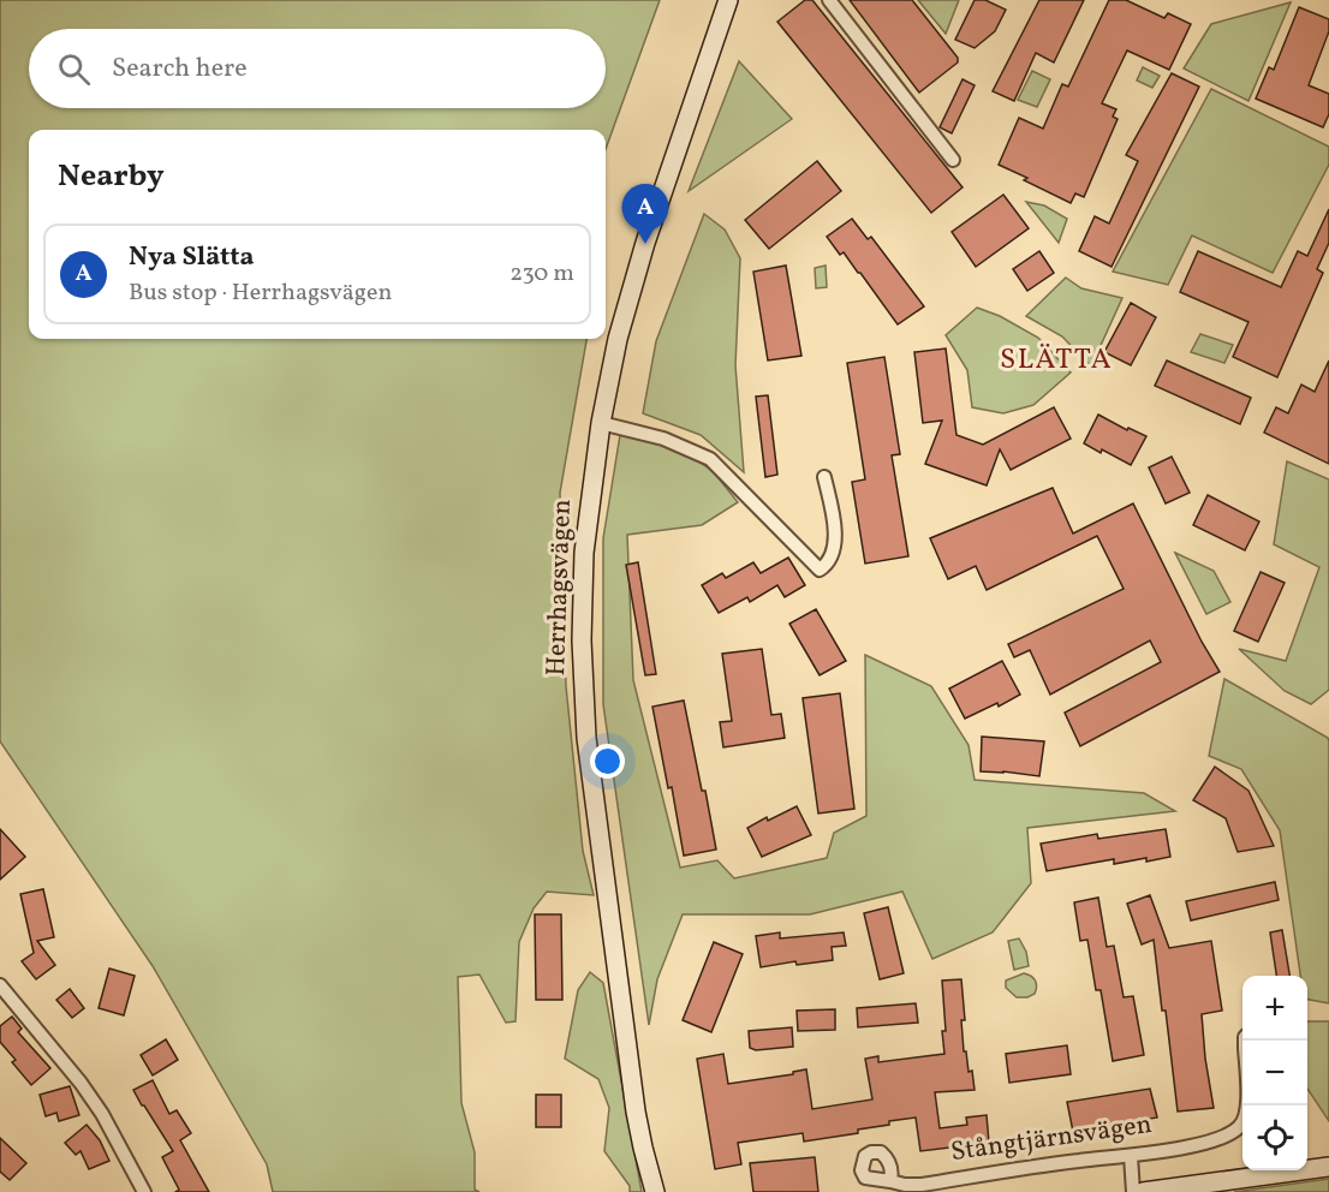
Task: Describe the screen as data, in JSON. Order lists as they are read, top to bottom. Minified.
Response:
{"streets":{"street":["Herrhagsvägen","Stångtjärnsvägen"]},"districts":["SLÄTTA"],"page":{"search":"Search here","heading":"Nearby","pins":"A","list":[{"mark":"A","name":"Nya Slätta","note":"Bus stop · Herrhagsvägen","value":"230 m"}],"map_buttons":["+","−"]}}
